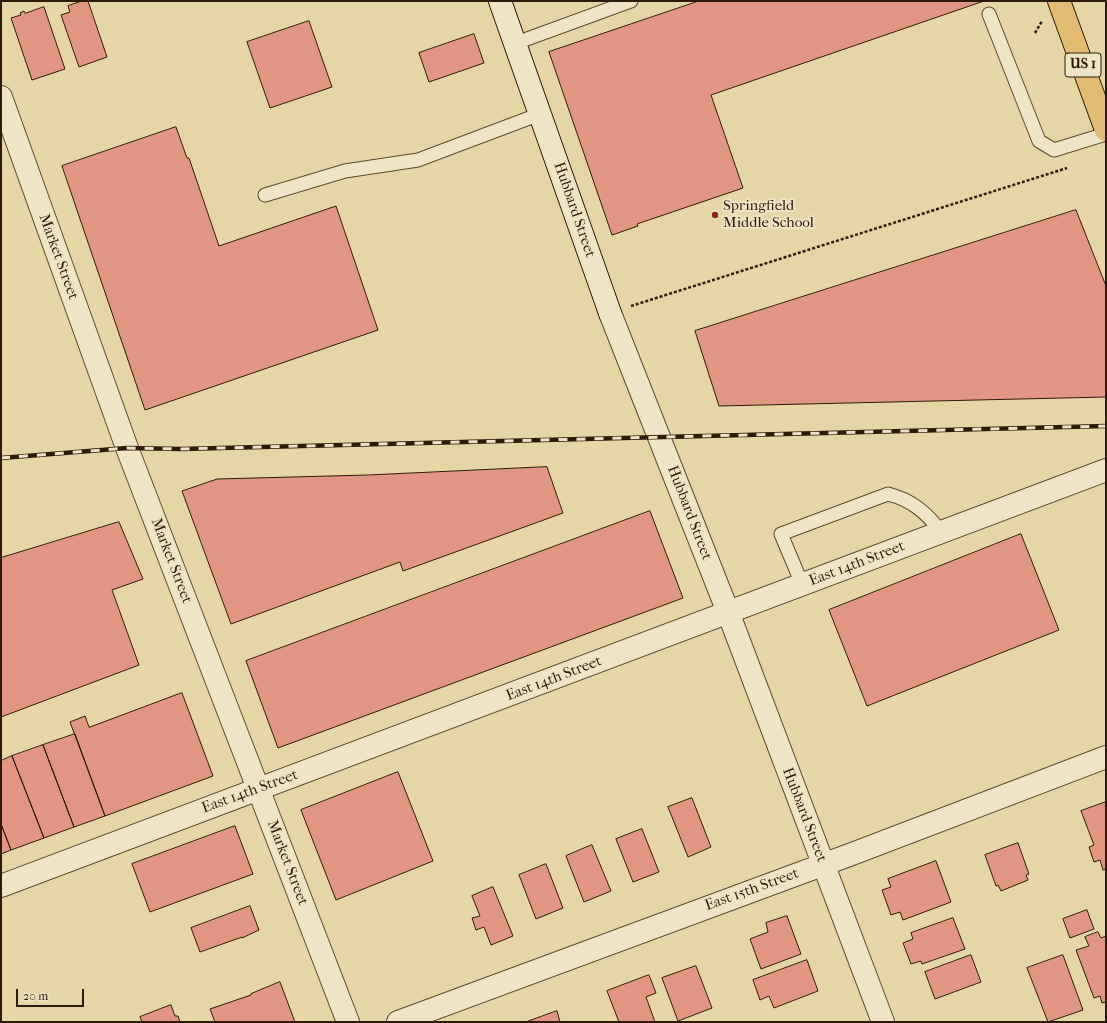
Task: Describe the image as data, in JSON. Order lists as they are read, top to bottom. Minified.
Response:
{"streets":{"main road":["US 1"],"street":["Hubbard Street","Market Street","East 14th Street","East 15th Street"]},"crossings":[["Hubbard Street","East 14th Street"],["Hubbard Street","East 15th Street"],["Market Street","East 14th Street"]],"places":["Springfield Middle School"],"scale_bar":"20 m"}
